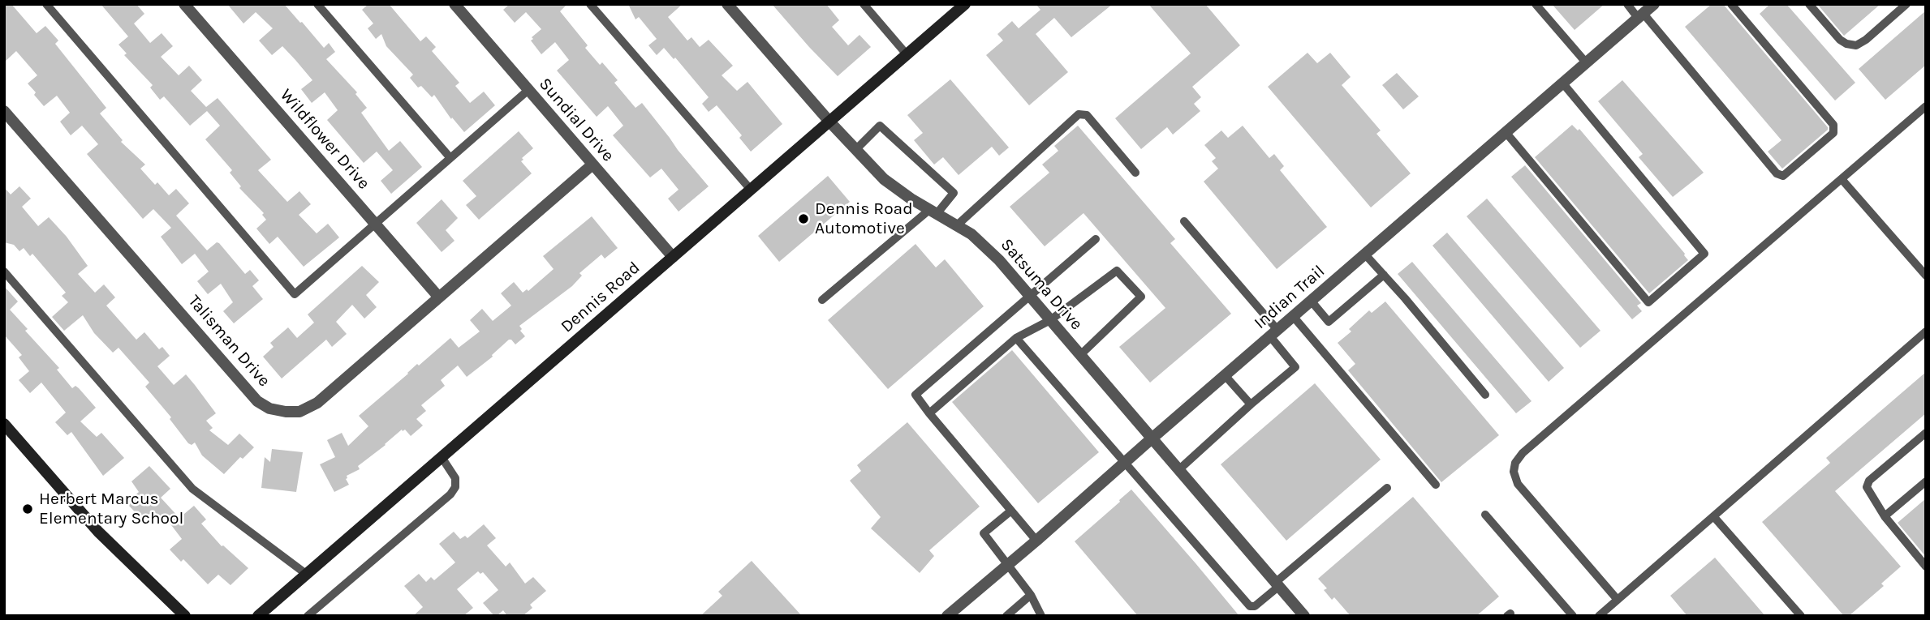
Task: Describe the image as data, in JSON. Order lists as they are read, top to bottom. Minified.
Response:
{"streets":{"street":["Sundial Drive","Wildflower Drive","Satsuma Drive","Dennis Road","Indian Trail","Talisman Drive"]},"crossings":[["Sundial Drive","Dennis Road"],["Sundial Drive","Talisman Drive"],["Wildflower Drive","Talisman Drive"],["Satsuma Drive","Dennis Road"],["Satsuma Drive","Indian Trail"]],"places":["Dennis Road Automotive","Herbert Marcus Elementary School"]}
